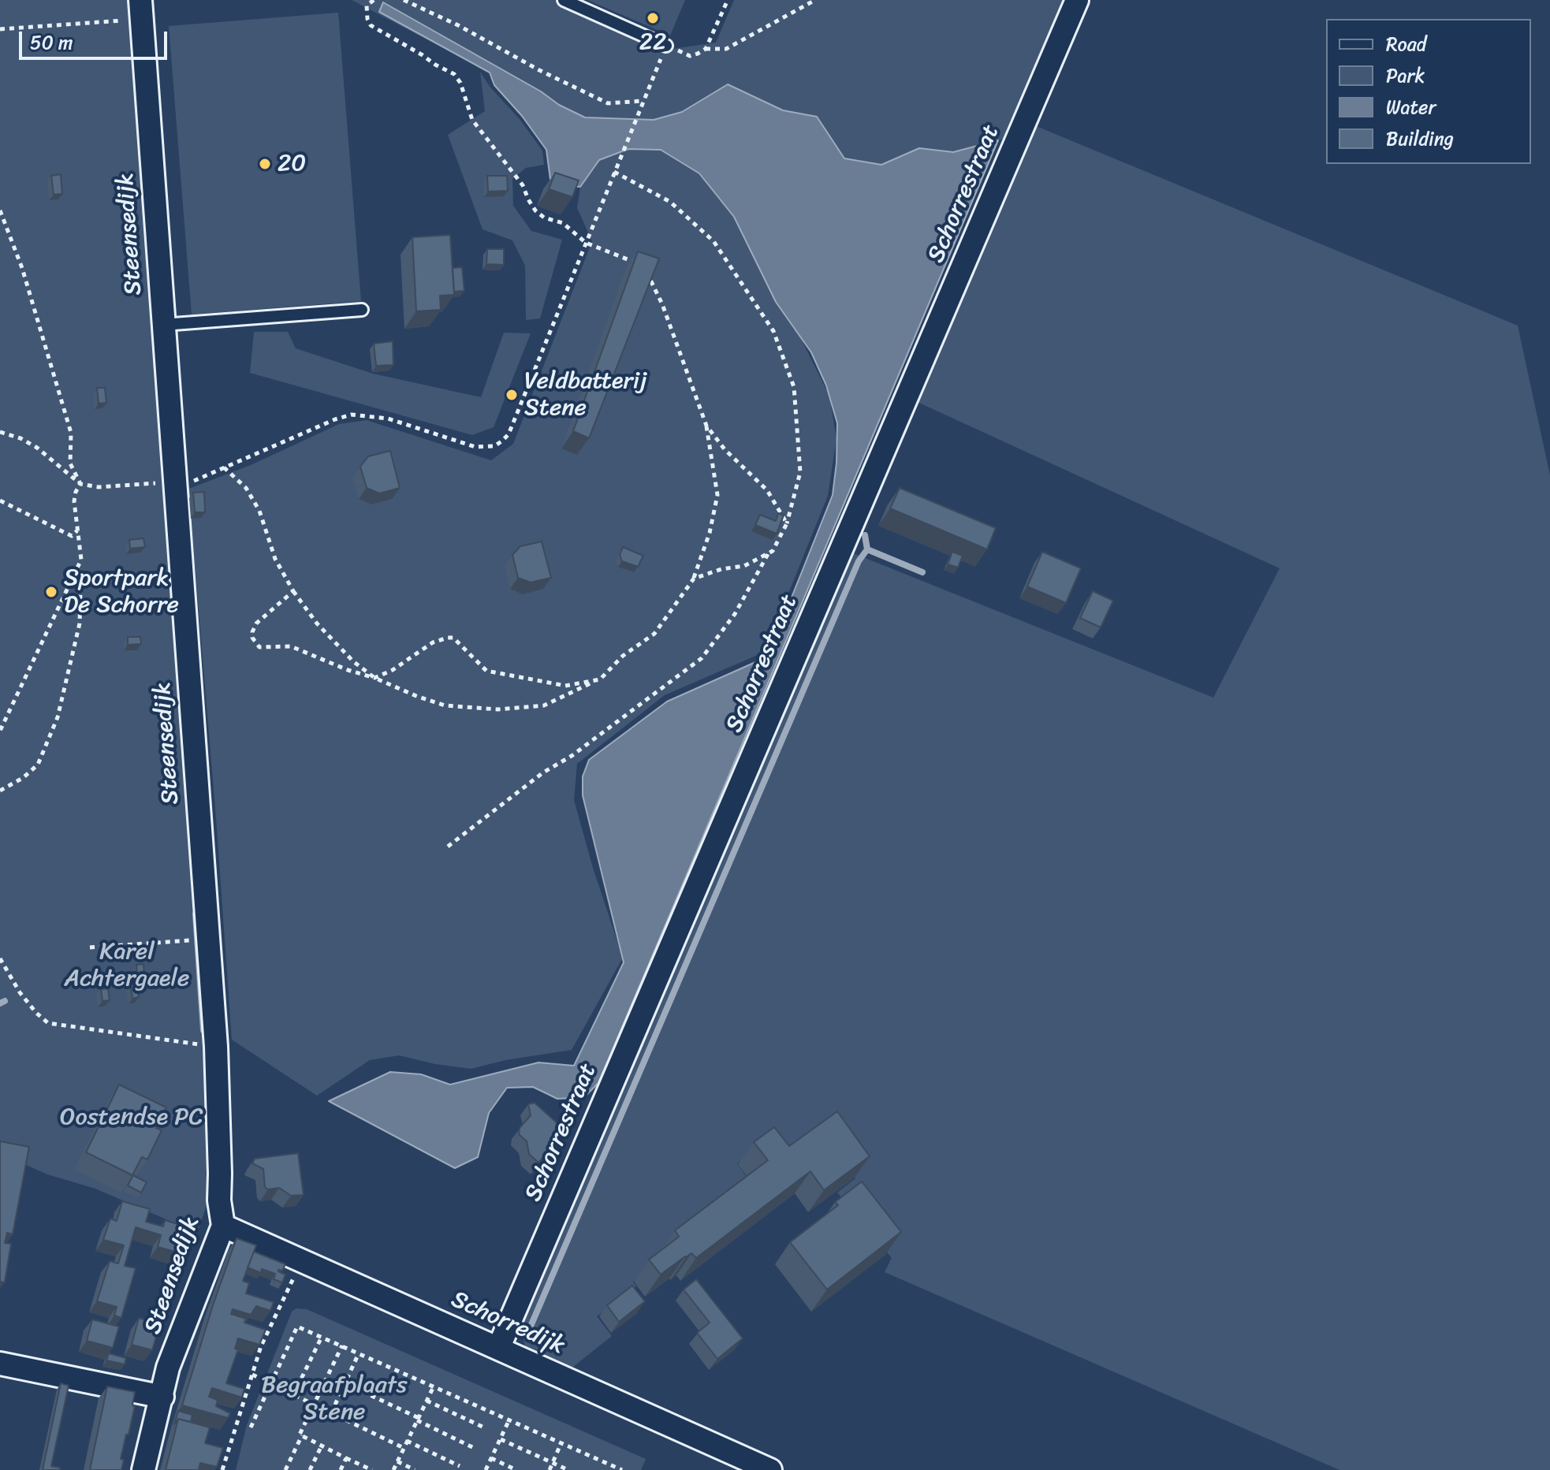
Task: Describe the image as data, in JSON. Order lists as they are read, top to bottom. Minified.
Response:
{"streets":{"street":["Schorrestraat","Steensedijk","Schorredijk"]},"crossings":[["Schorrestraat","Schorredijk"],["Steensedijk","Schorredijk"]],"parks":["Karel Achtergaele","Oostendse PC","Begraafplaats Stene"],"places":["22","20","Veldbatterij Stene","Sportpark De Schorre"],"legend":["Road","Park","Water","Building"],"scale_bar":"50 m"}
